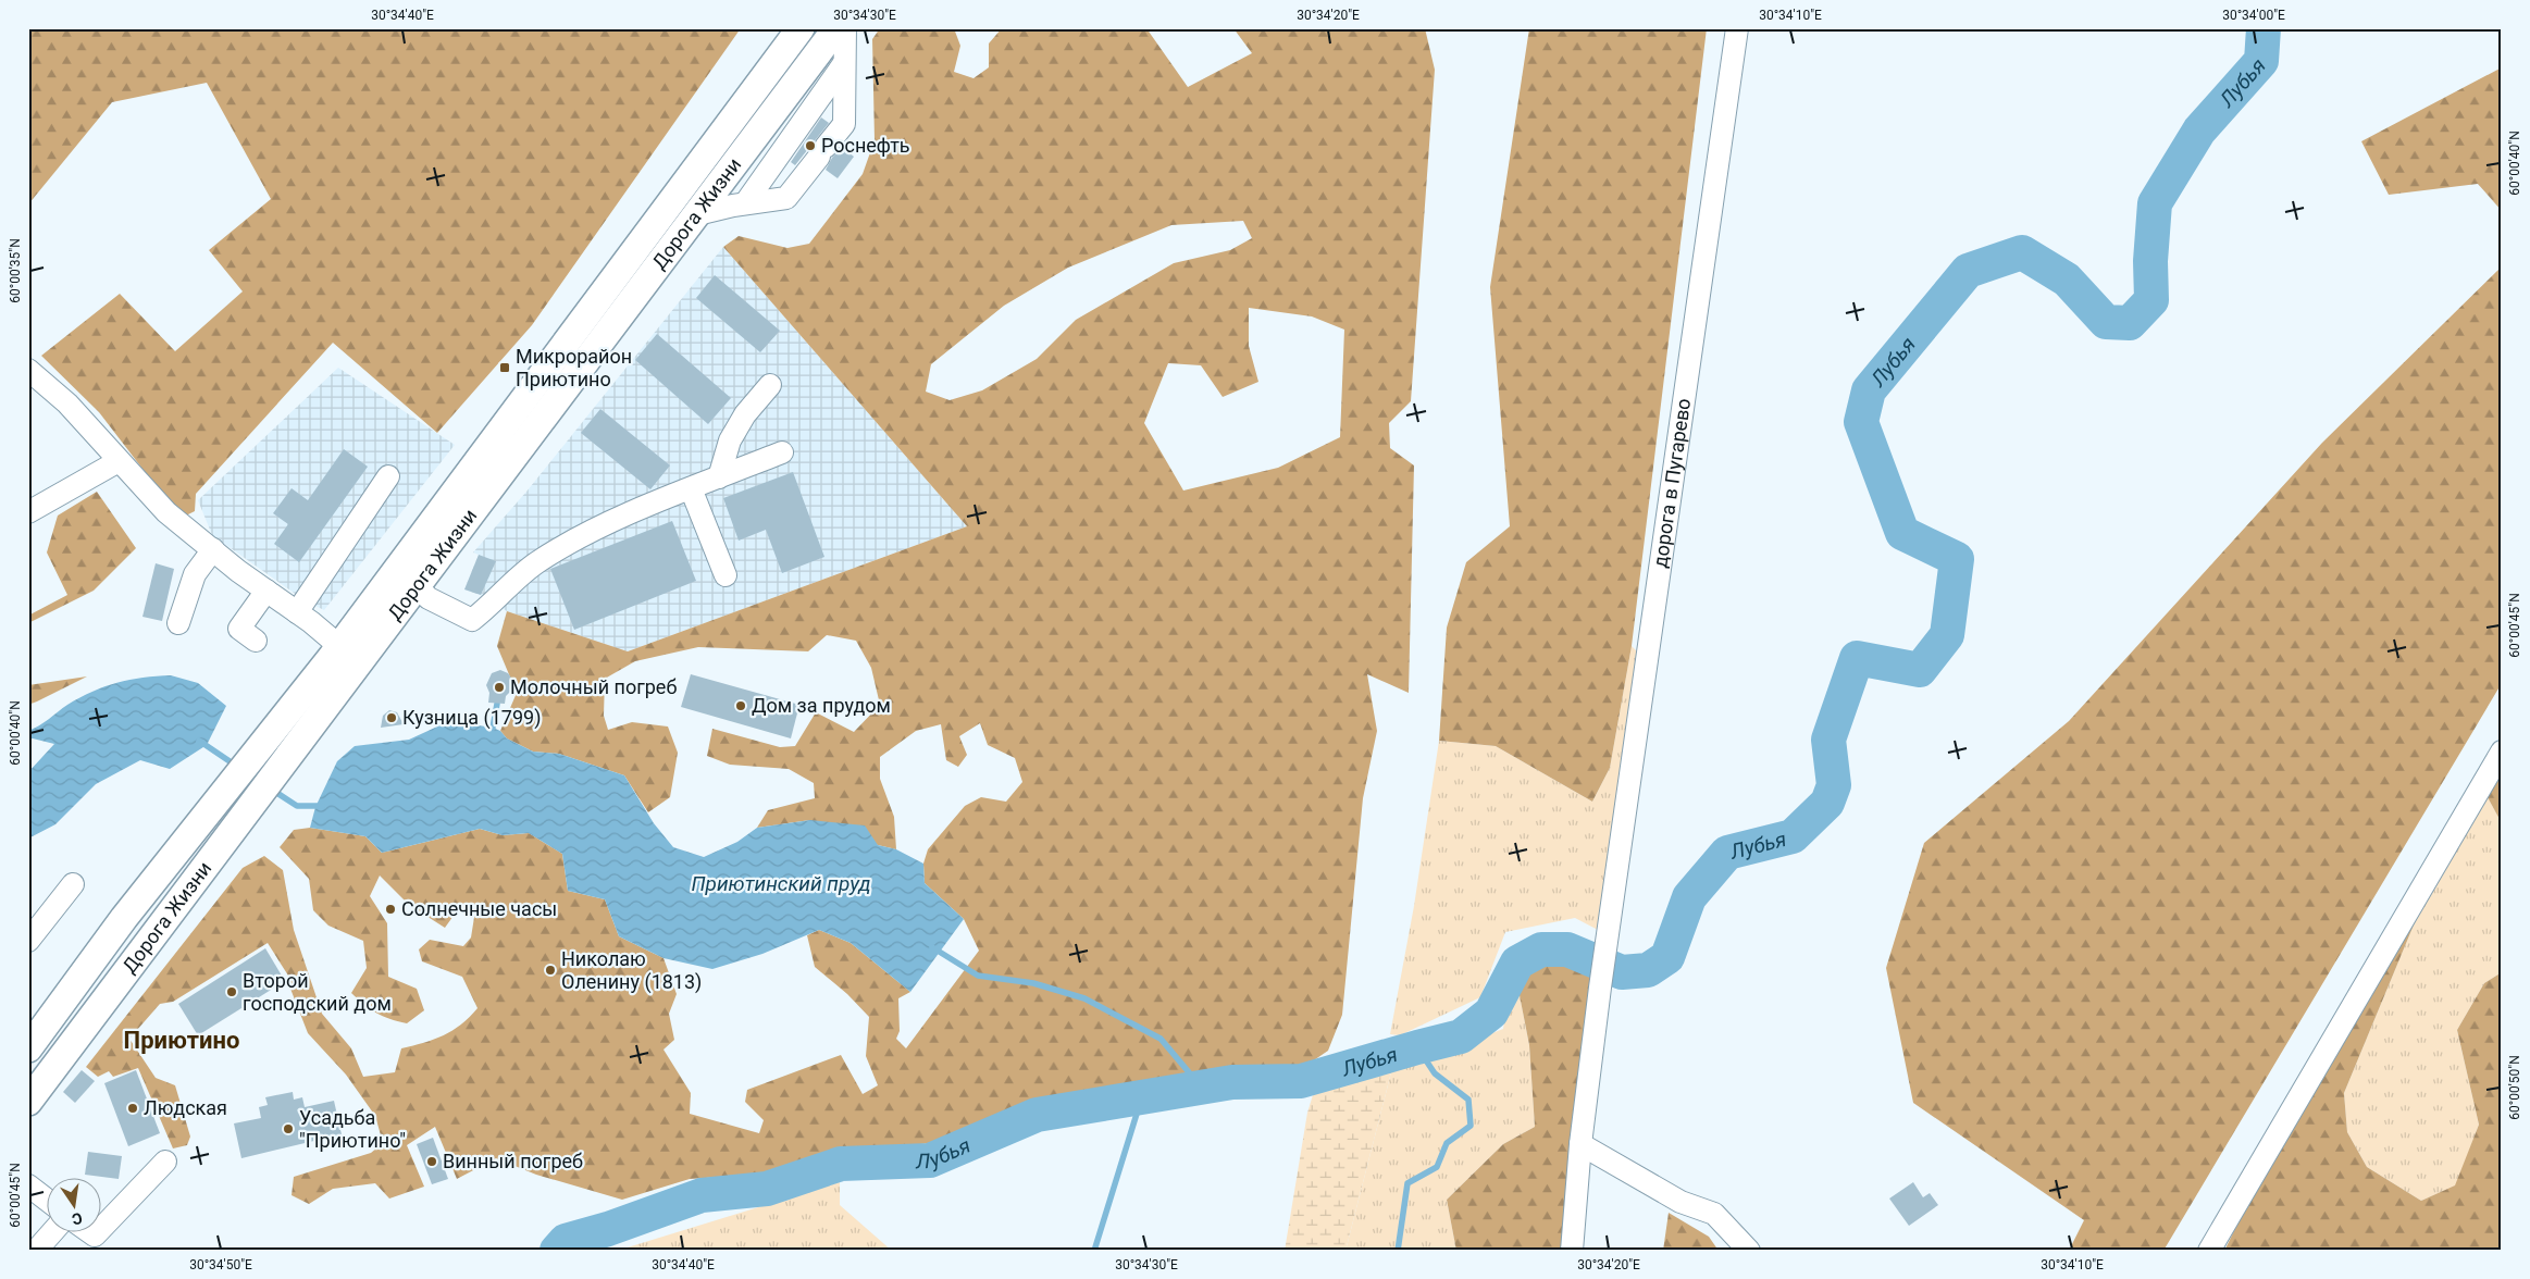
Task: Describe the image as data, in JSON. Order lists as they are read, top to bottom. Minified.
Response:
{"streets":{"main road":["Дорога Жизни"],"street":["дорога в Пугарево"]},"districts":["Приютино"],"water":["Лубья","Приютинский пруд"],"places":{"other":["Роснефть","Молочный погреб","Дом за прудом","Кузница (1799)","Солнечные часы","Николаю Оленину (1813)","Второй господский дом","Людская","Усадьба \"Приютино\"","Винный погреб"],"transit":["Микрорайон Приютино"]},"north":"bottom","coordinates":["30°34'40\"E","30°34'30\"E","30°34'20\"E","30°34'10\"E","30°34'00\"E","60°00'40\"N","60°00'35\"N","60°00'45\"N","60°00'50\"N","30°34'50\"E"]}
